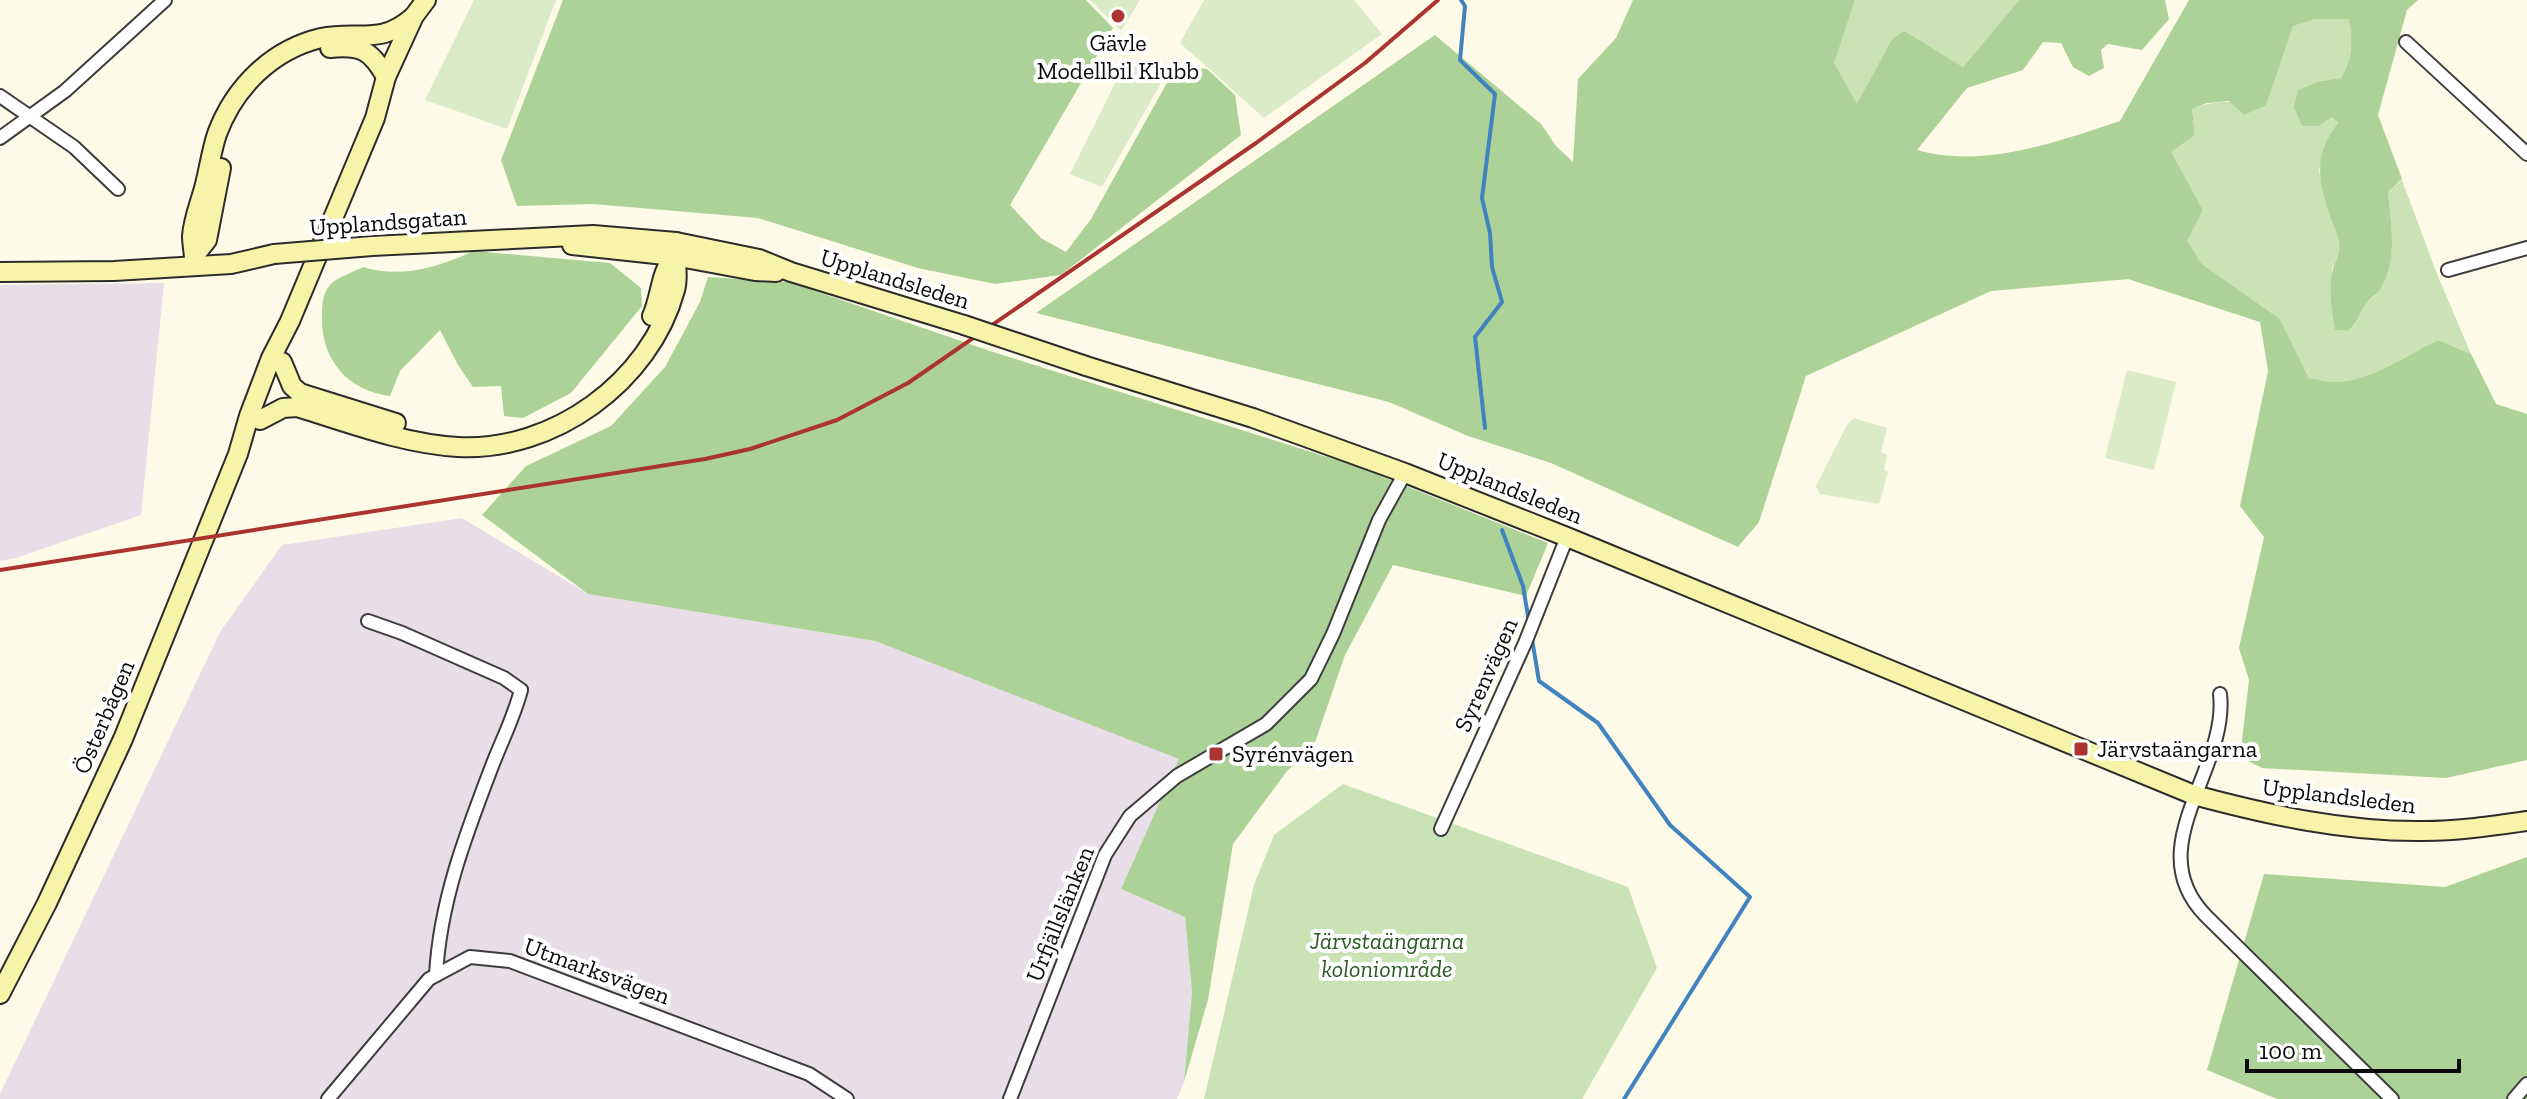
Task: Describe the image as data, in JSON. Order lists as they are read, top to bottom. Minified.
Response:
{"streets":{"main road":["Upplandsgatan","Upplandsleden","Österbågen"],"street":["Syrenvägen","Urfjällslänken","Utmarksvägen"]},"crossings":[["Upplandsgatan","Upplandsleden"],["Upplandsleden","Syrenvägen"],["Upplandsleden","Urfjällslänken"]],"parks":["Järvstaängarna koloniområde"],"places":{"other":["Gävle Modellbil Klubb"],"transit":["Järvstaängarna","Syrénvägen"]},"scale_bar":"100 m"}
